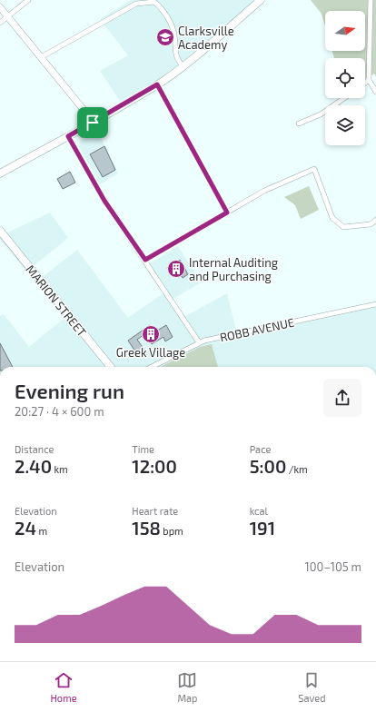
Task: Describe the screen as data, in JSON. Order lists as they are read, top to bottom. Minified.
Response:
{"streets":{"main road":["MARION STREET"],"street":["ROBB AVENUE"]},"places":{"school or university":["Clarksville Academy"],"building":["Internal Auditing and Purchasing","Greek Village"]},"north":"right","page":{"heading":["Evening run","20:27 · 4 × 600 m"],"stats":[["Distance","2.40 km"],["Time","12:00"],["Pace","5:00 /km"],["Elevation","24 m"],["Heart rate","158 bpm"],["kcal","191"]],"chart":["Elevation","100–105 m"],"tabs":["Home","Map","Saved"]}}
